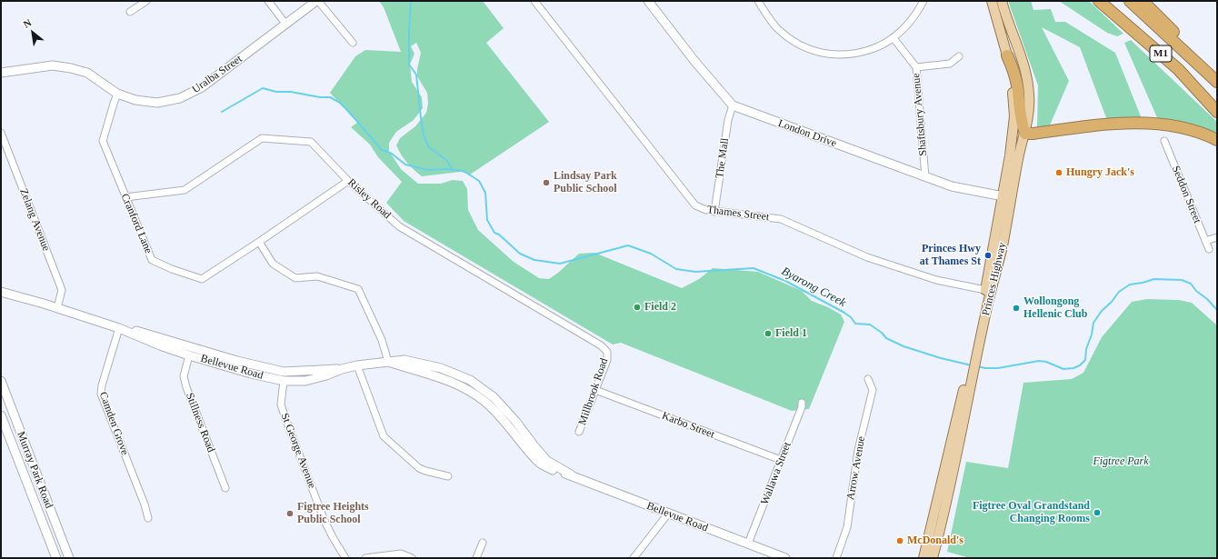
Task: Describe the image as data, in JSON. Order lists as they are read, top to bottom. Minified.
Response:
{"streets":{"highway":["M1"],"main road":["Princes Highway"],"street":["Uralba Street","Shaftsbury Avenue","London Drive","The Mall","Seddon Street","Risley Road","Thames Street","Zelang Avenue","Cranford Lane","Bellevue Road","Millbrook Road","Stillness Road","Camden Grove","Karbo Street","St George Avenue","Arrow Avenue","Murray Park Road","Wallawa Street"]},"crossings":[["Uralba Street","Cranford Lane"],["Shaftsbury Avenue","London Drive"],["London Drive","The Mall"],["London Drive","Princes Highway"],["The Mall","Thames Street"],["Risley Road","Cranford Lane"],["Risley Road","Millbrook Road"],["Thames Street","Princes Highway"],["Zelang Avenue","Bellevue Road"],["Bellevue Road","Stillness Road"],["Bellevue Road","Camden Grove"],["Bellevue Road","St George Avenue"],["Bellevue Road","Wallawa Street"],["Millbrook Road","Karbo Street"],["Karbo Street","Wallawa Street"]],"water":["Byarong Creek"],"parks":["Figtree Park"],"places":["Hungry Jack's","Lindsay Park Public School","Princes Hwy at Thames St","Field 2","Wollongong Hellenic Club","Field 1","Figtree Oval Grandstand Changing Rooms","Figtree Heights Public School","McDonald's"],"north":"top left"}
